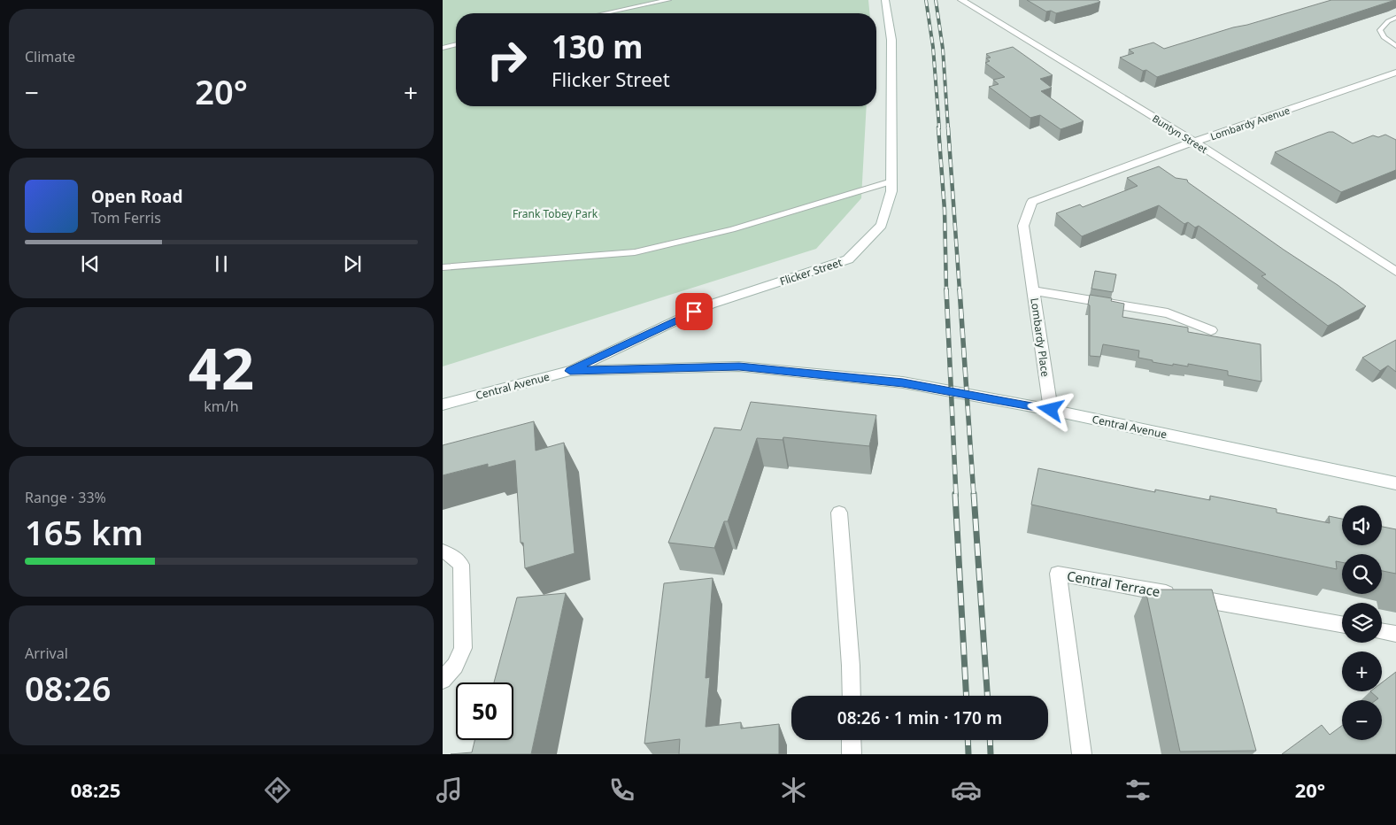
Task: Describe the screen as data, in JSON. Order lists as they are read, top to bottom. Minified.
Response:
{"streets":{"street":["Lombardy Avenue","Buntyn Street","Flicker Street","Lombardy Place","Central Avenue","Central Terrace"]},"crossings":[["Lombardy Avenue","Buntyn Street"],["Lombardy Avenue","Lombardy Place"],["Flicker Street","Central Avenue"],["Lombardy Place","Central Avenue"]],"parks":["Frank Tobey Park"],"page":{"tile":["Climate",["42","km/h"],["Range · 33%","165 km"],["Arrival","08:26"]],"turn":["130 m","Flicker Street"],"heat":["−","20°","+"],"song":["Open Road","Tom Ferris"],"map_buttons":["+","−"],"limit":"50","trip":"08:26 · 1 min · 170 m","tabs":["08:25","20°"]}}
